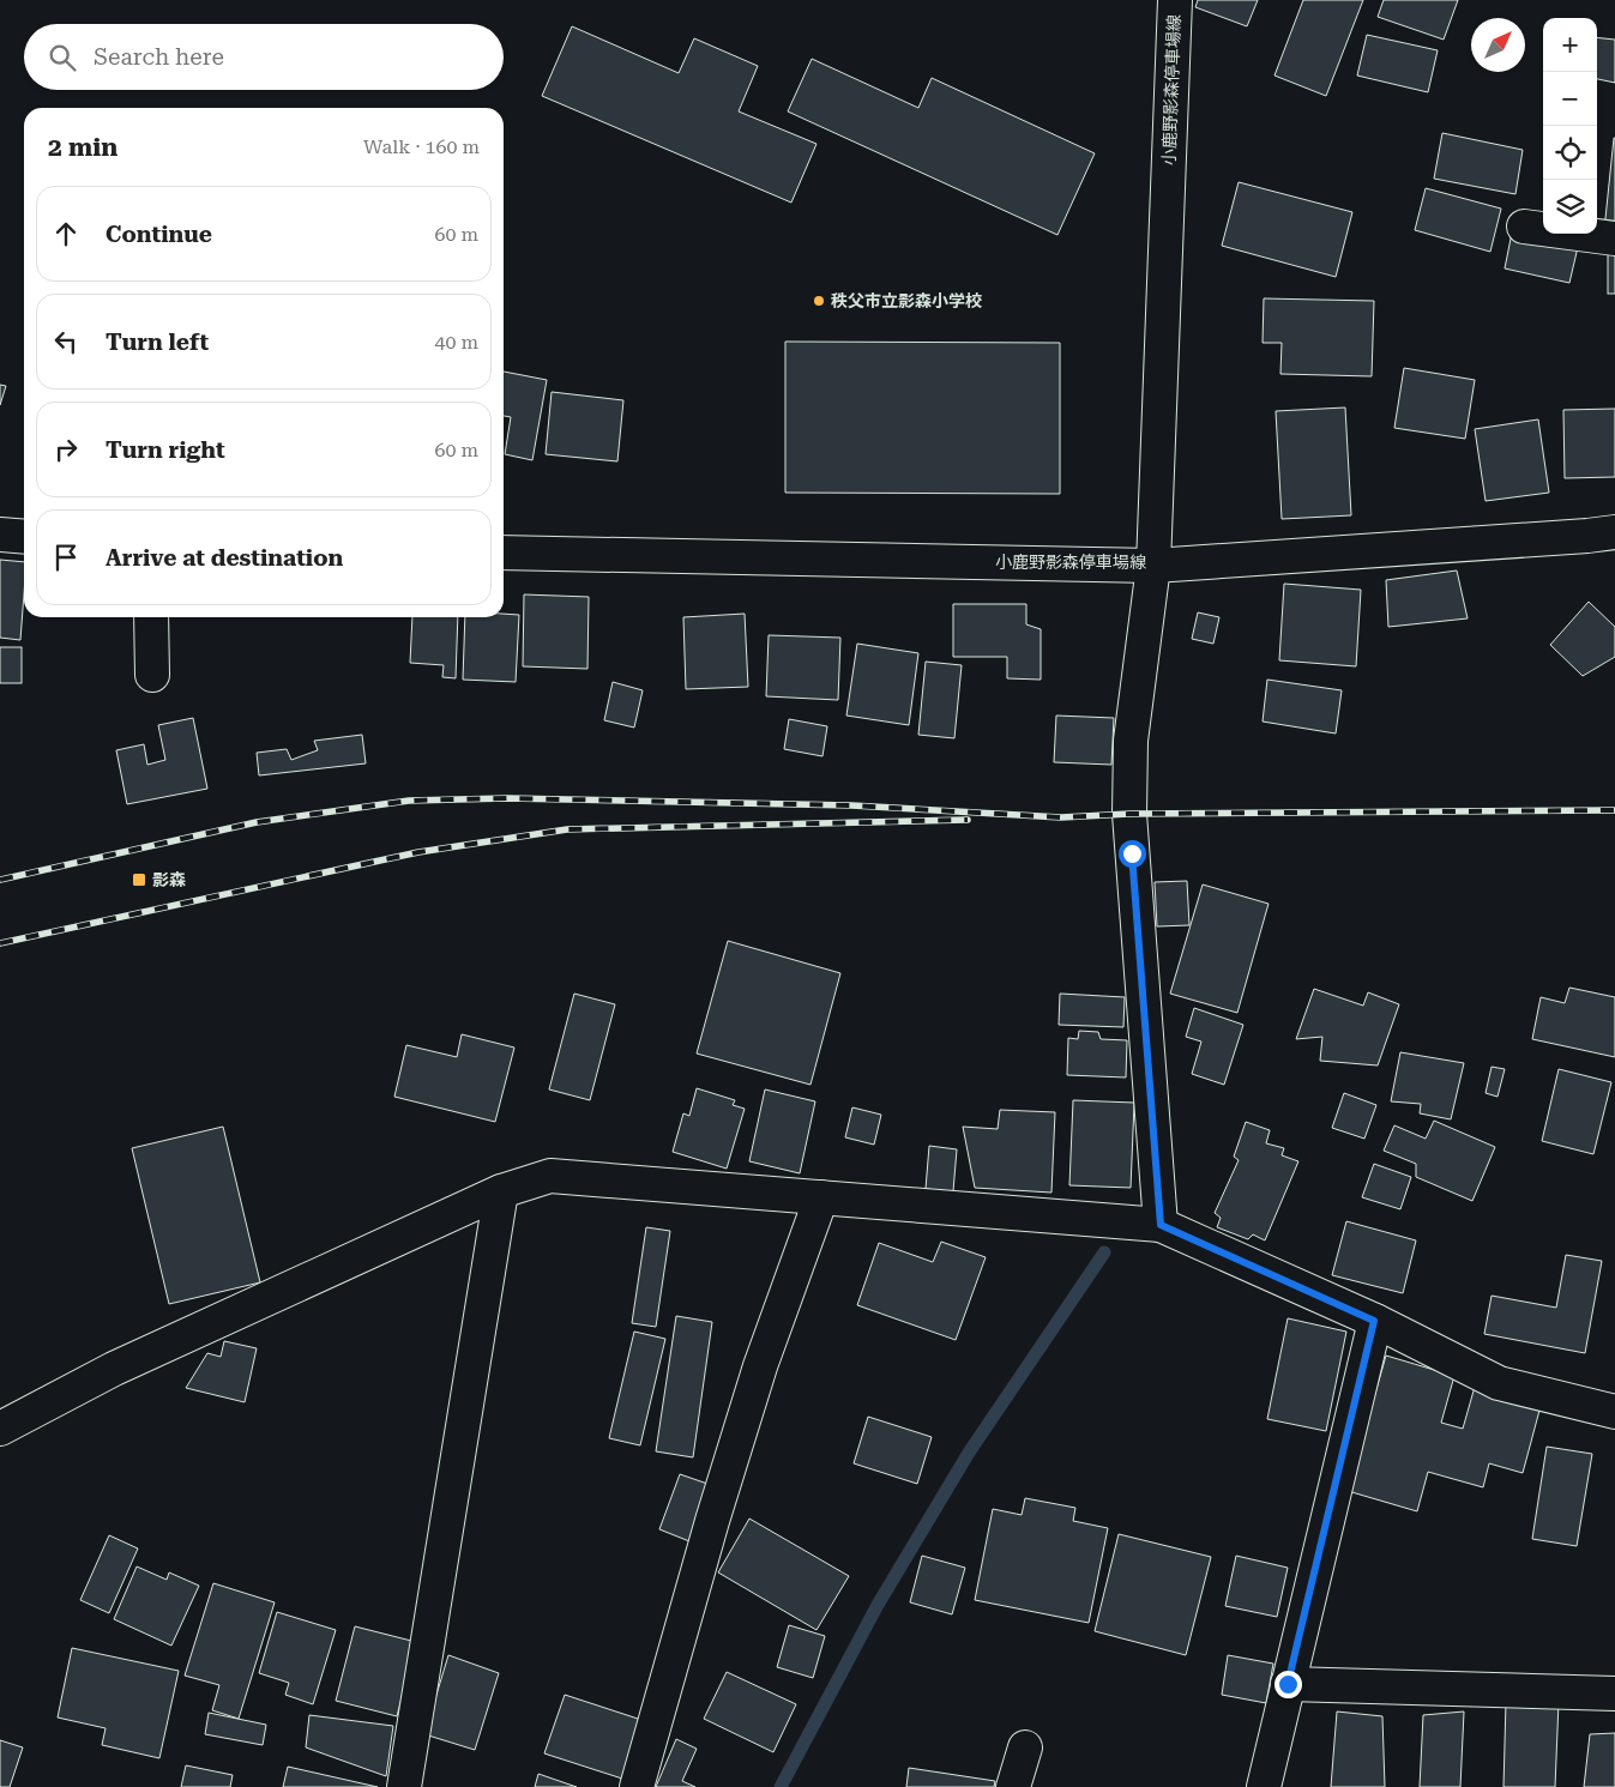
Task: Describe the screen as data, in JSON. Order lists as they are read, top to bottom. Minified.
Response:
{"streets":{"street":["小鹿野影森停車場線"]},"places":{"other":["秩父市立影森小学校"],"transit":["影森"]},"north":"top right","page":{"map_buttons":["+","−"],"search":"Search here","heading":["2 min","Walk · 160 m"],"list":[["Continue","60 m"],["Turn left","40 m"],["Turn right","60 m"],"Arrive at destination"]}}
